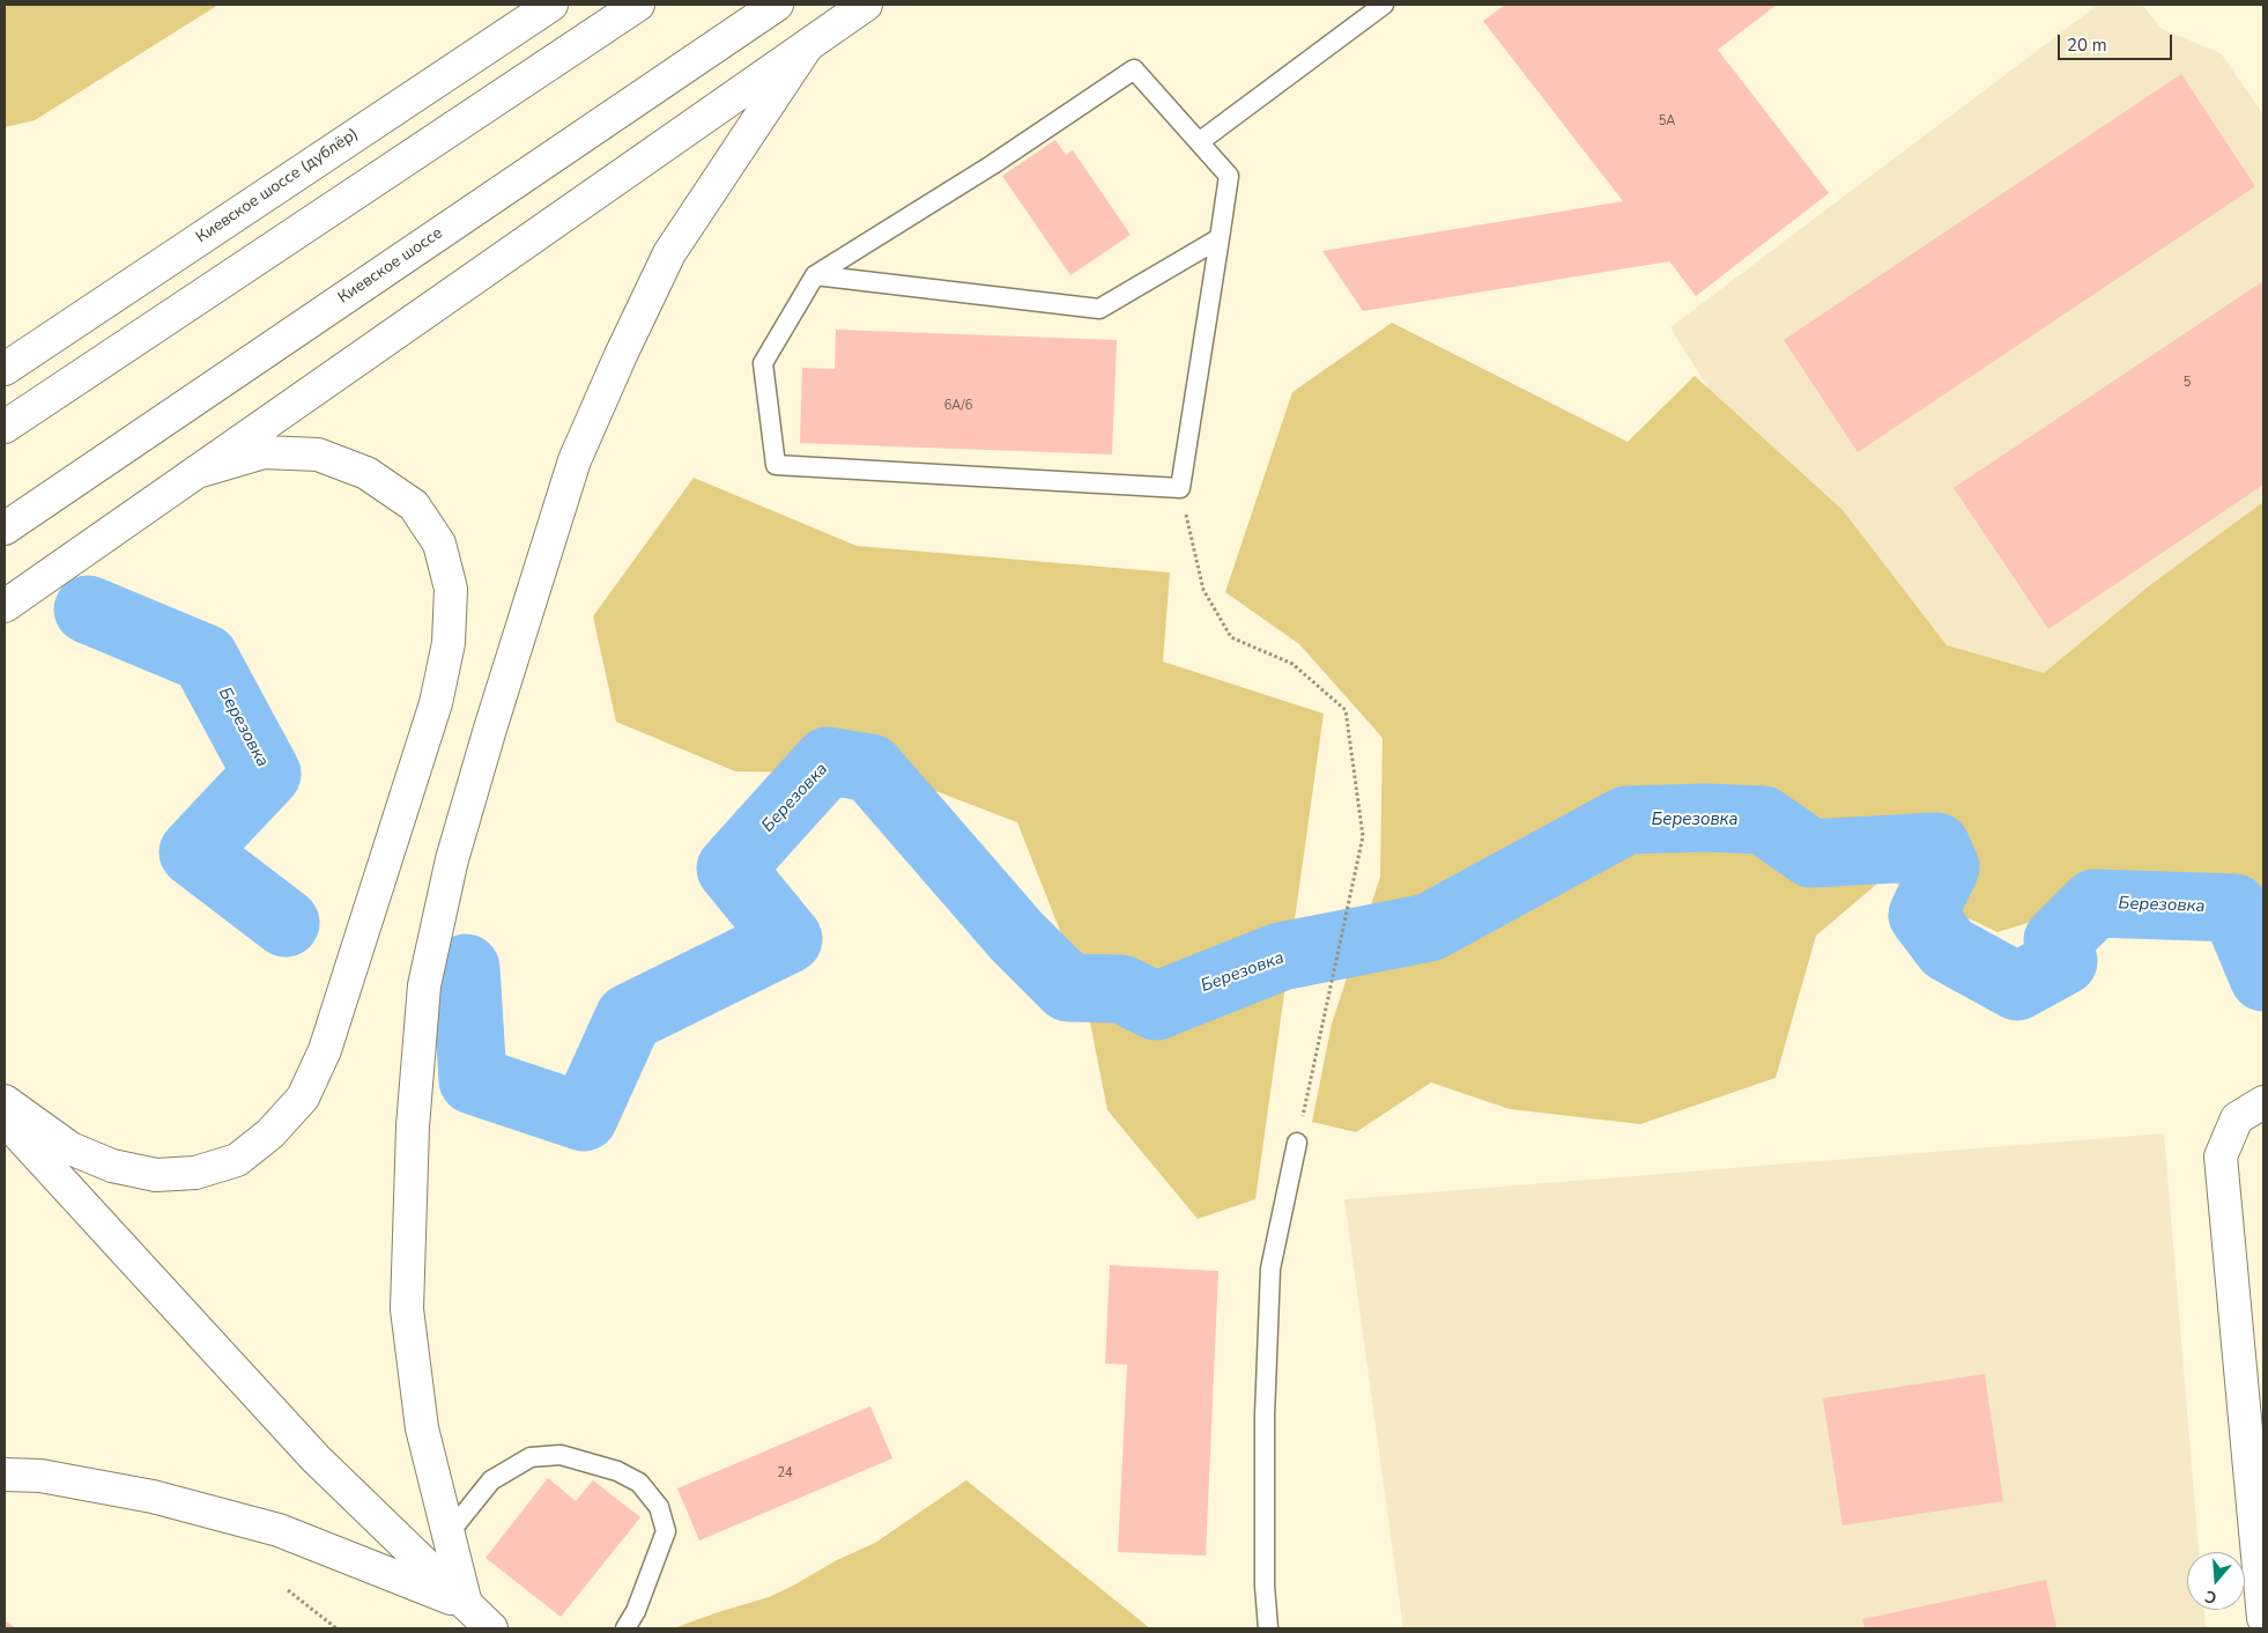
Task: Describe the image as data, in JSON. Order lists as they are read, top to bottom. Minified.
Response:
{"streets":{"main road":["Киевское шоссе (дублёр)","Киевское шоссе"]},"water":["Березовка"],"house_numbers":["5А","5","6А/6","24"],"scale_bar":"20 m","north":"bottom"}
